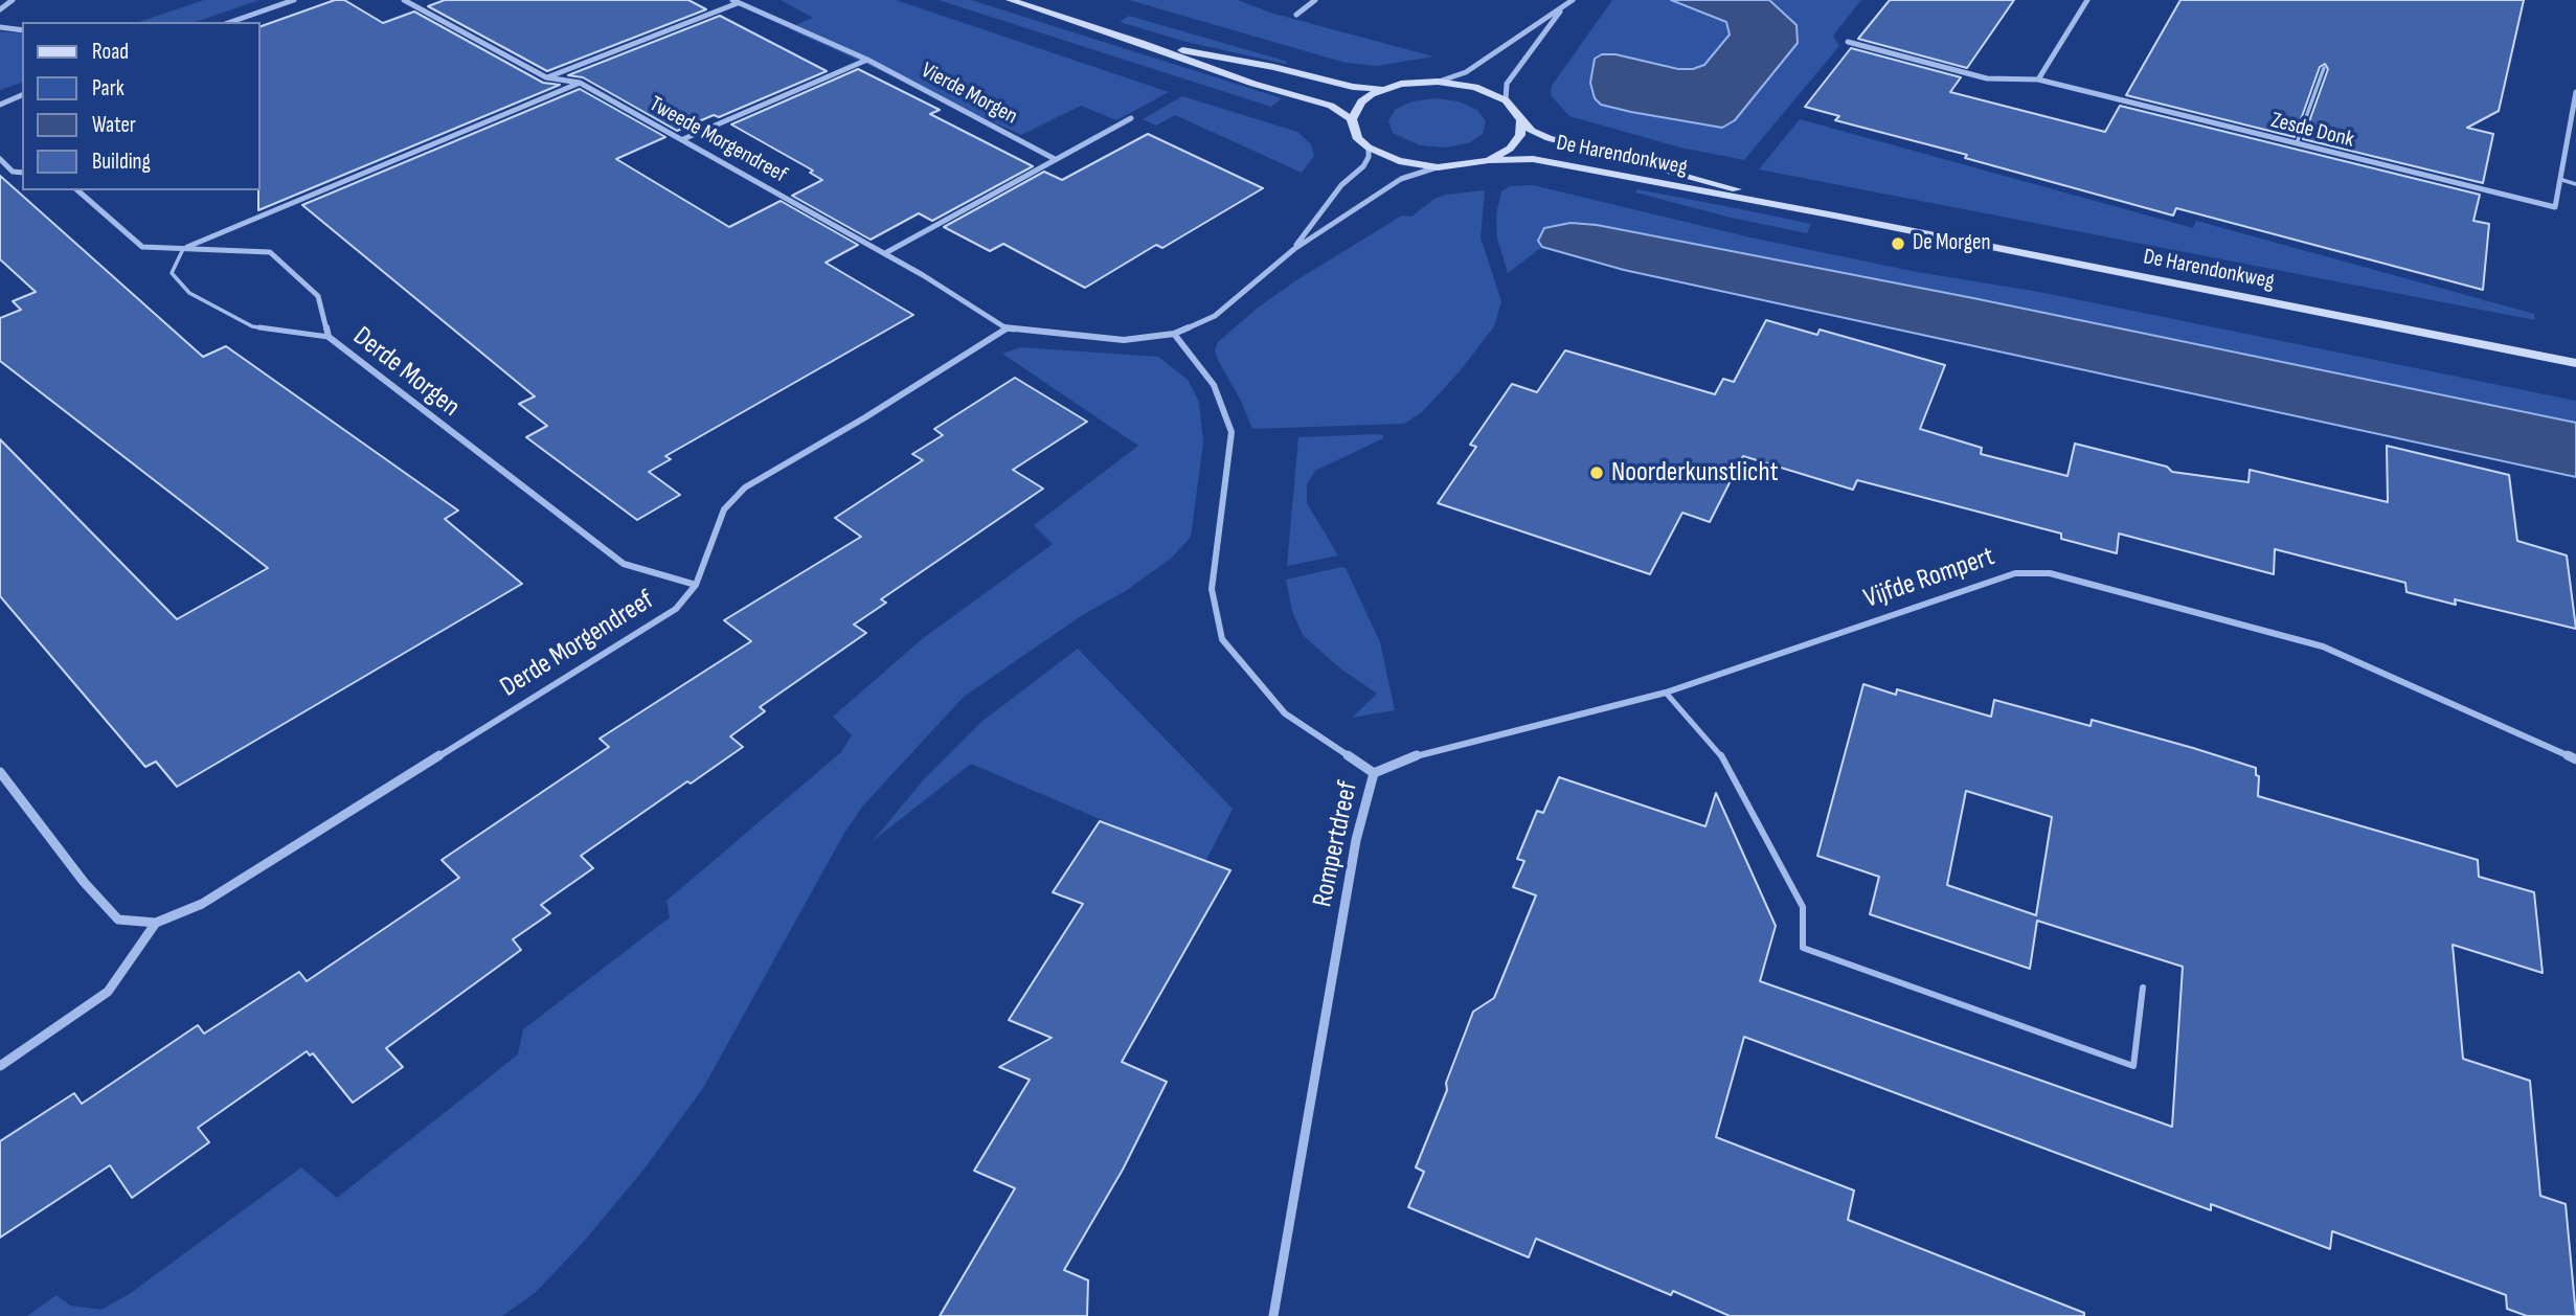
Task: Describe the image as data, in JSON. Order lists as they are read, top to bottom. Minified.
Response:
{"streets":{"main road":["De Harendonkweg"],"street":["Vierde Morgen","Zesde Donk","Tweede Morgendreef","Derde Morgen","Vijfde Rompert","Derde Morgendreef","Rompertdreef"]},"crossings":[["Vierde Morgen","Tweede Morgendreef"],["Tweede Morgendreef","Derde Morgendreef"],["Derde Morgen","Derde Morgendreef"],["Vijfde Rompert","Rompertdreef"]],"places":["De Morgen","Noorderkunstlicht"],"legend":["Road","Park","Water","Building"]}
